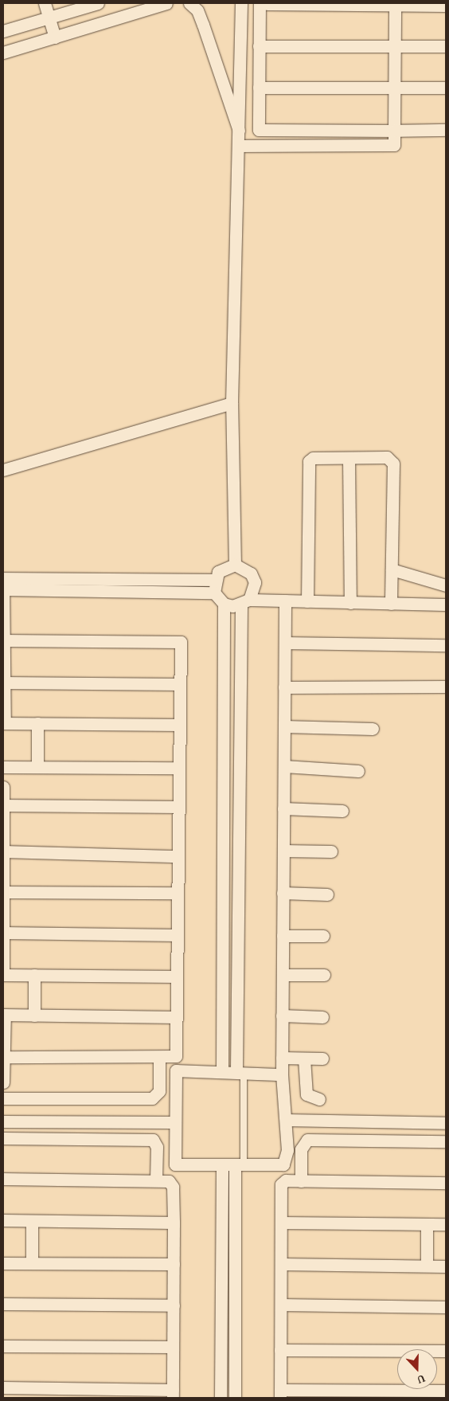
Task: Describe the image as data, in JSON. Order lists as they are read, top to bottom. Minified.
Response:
{"north":"bottom"}
